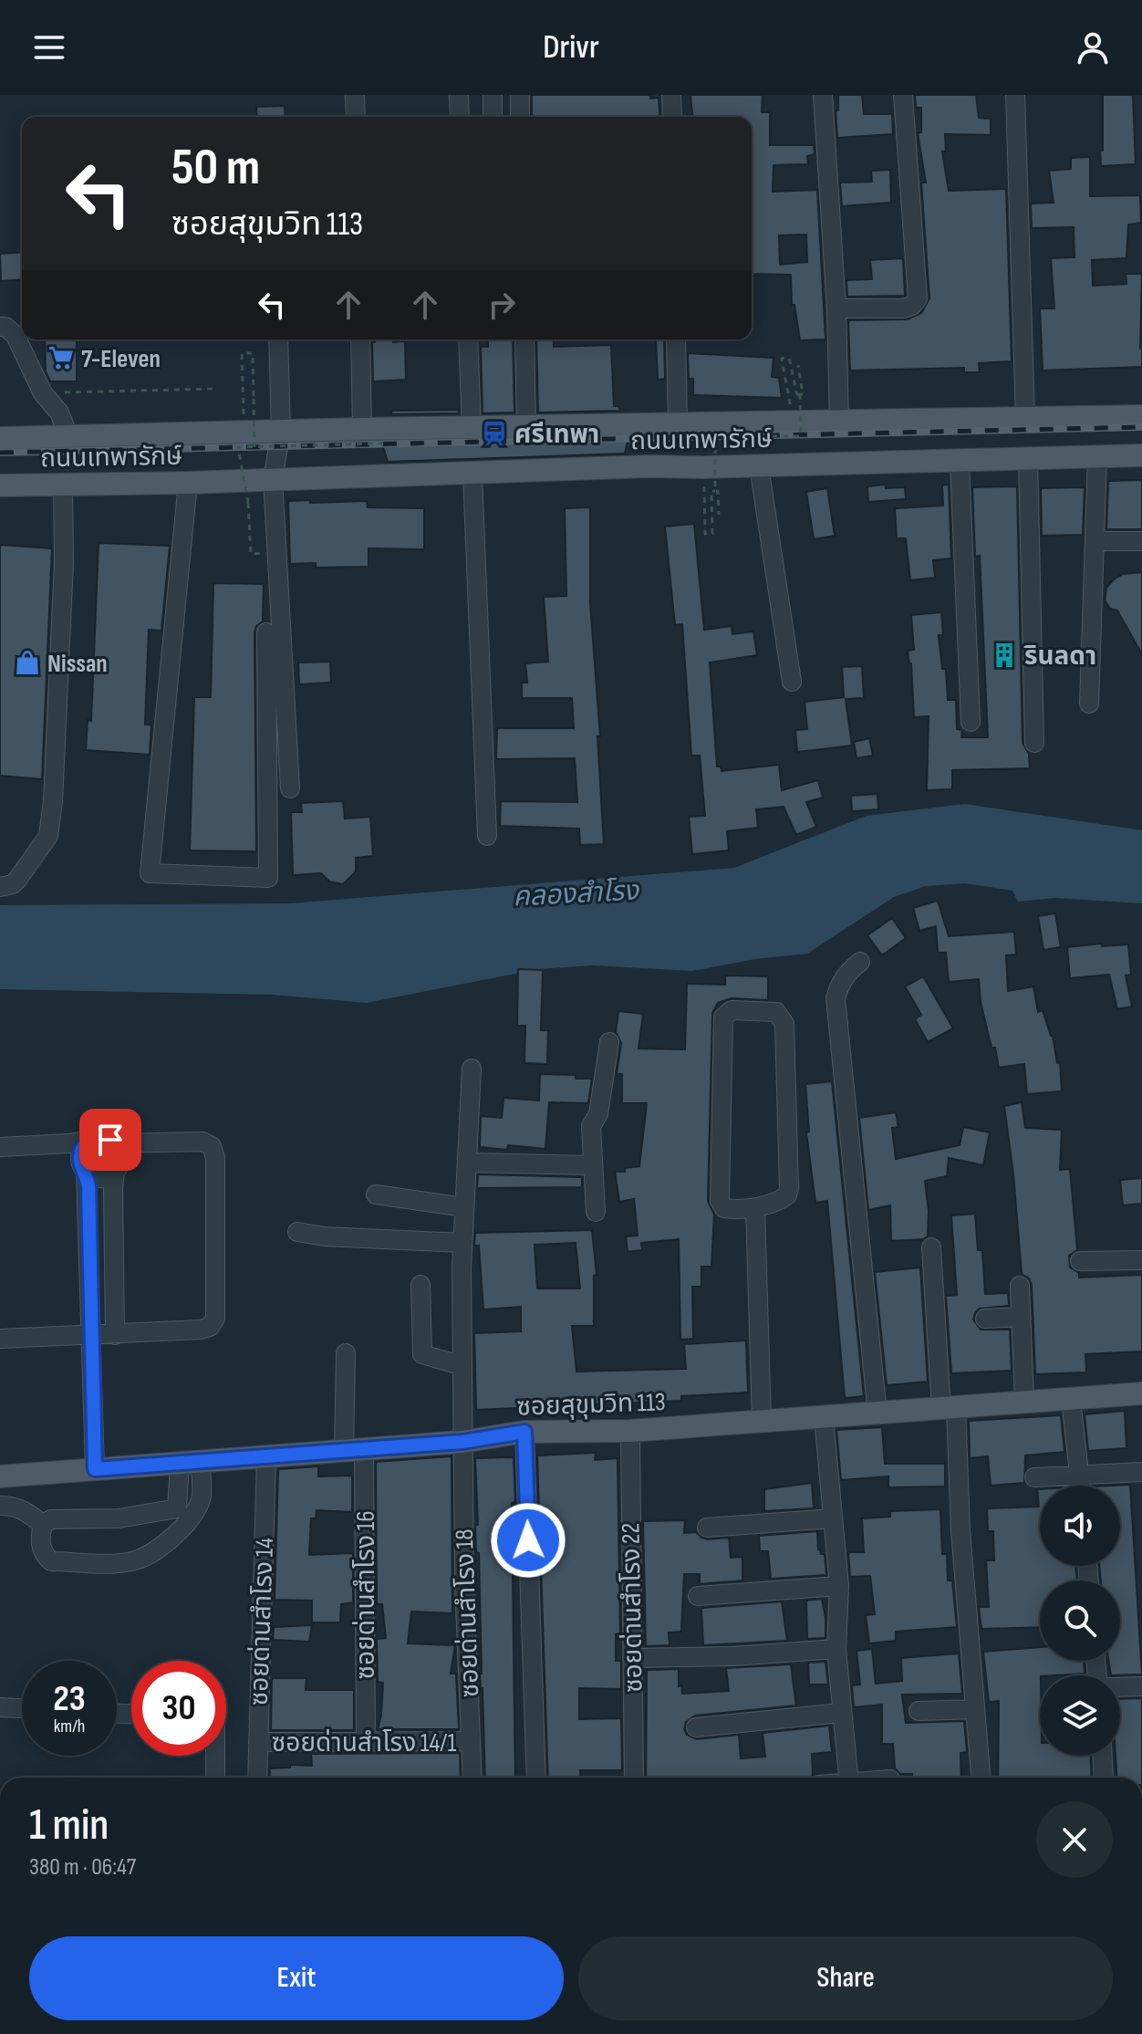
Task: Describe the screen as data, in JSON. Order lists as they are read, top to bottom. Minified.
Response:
{"streets":{"main road":["ถนนเทพารักษ์","ซอยสุขุมวิท 113"],"street":["ซอยด่านสำโรง 16","ซอยด่านสำโรง 22","ซอยด่านสำโรง 18","ซอยด่านสำโรง 14","ซอยด่านสำโรง 14/1"]},"crossings":[["ซอยสุขุมวิท 113","ซอยด่านสำโรง 16"],["ซอยสุขุมวิท 113","ซอยด่านสำโรง 22"],["ซอยสุขุมวิท 113","ซอยด่านสำโรง 18"],["ซอยสุขุมวิท 113","ซอยด่านสำโรง 14"],["ซอยด่านสำโรง 16","ซอยด่านสำโรง 14/1"],["ซอยด่านสำโรง 18","ซอยด่านสำโรง 14/1"],["ซอยด่านสำโรง 14","ซอยด่านสำโรง 14/1"]],"water":["คลองสำโรง"],"places":{"supermarket":["7-Eleven"],"station":["ศรีเทพา"],"building":["รินลดา"],"shop":["Nissan"]},"page":{"header":"Drivr","turn":["50 m","ซอยสุขุมวิท 113"],"speed":"23 km/h","limit":"30","heading":["1 min","380 m · 06:47"],"buttons":["Exit","Share"]}}
